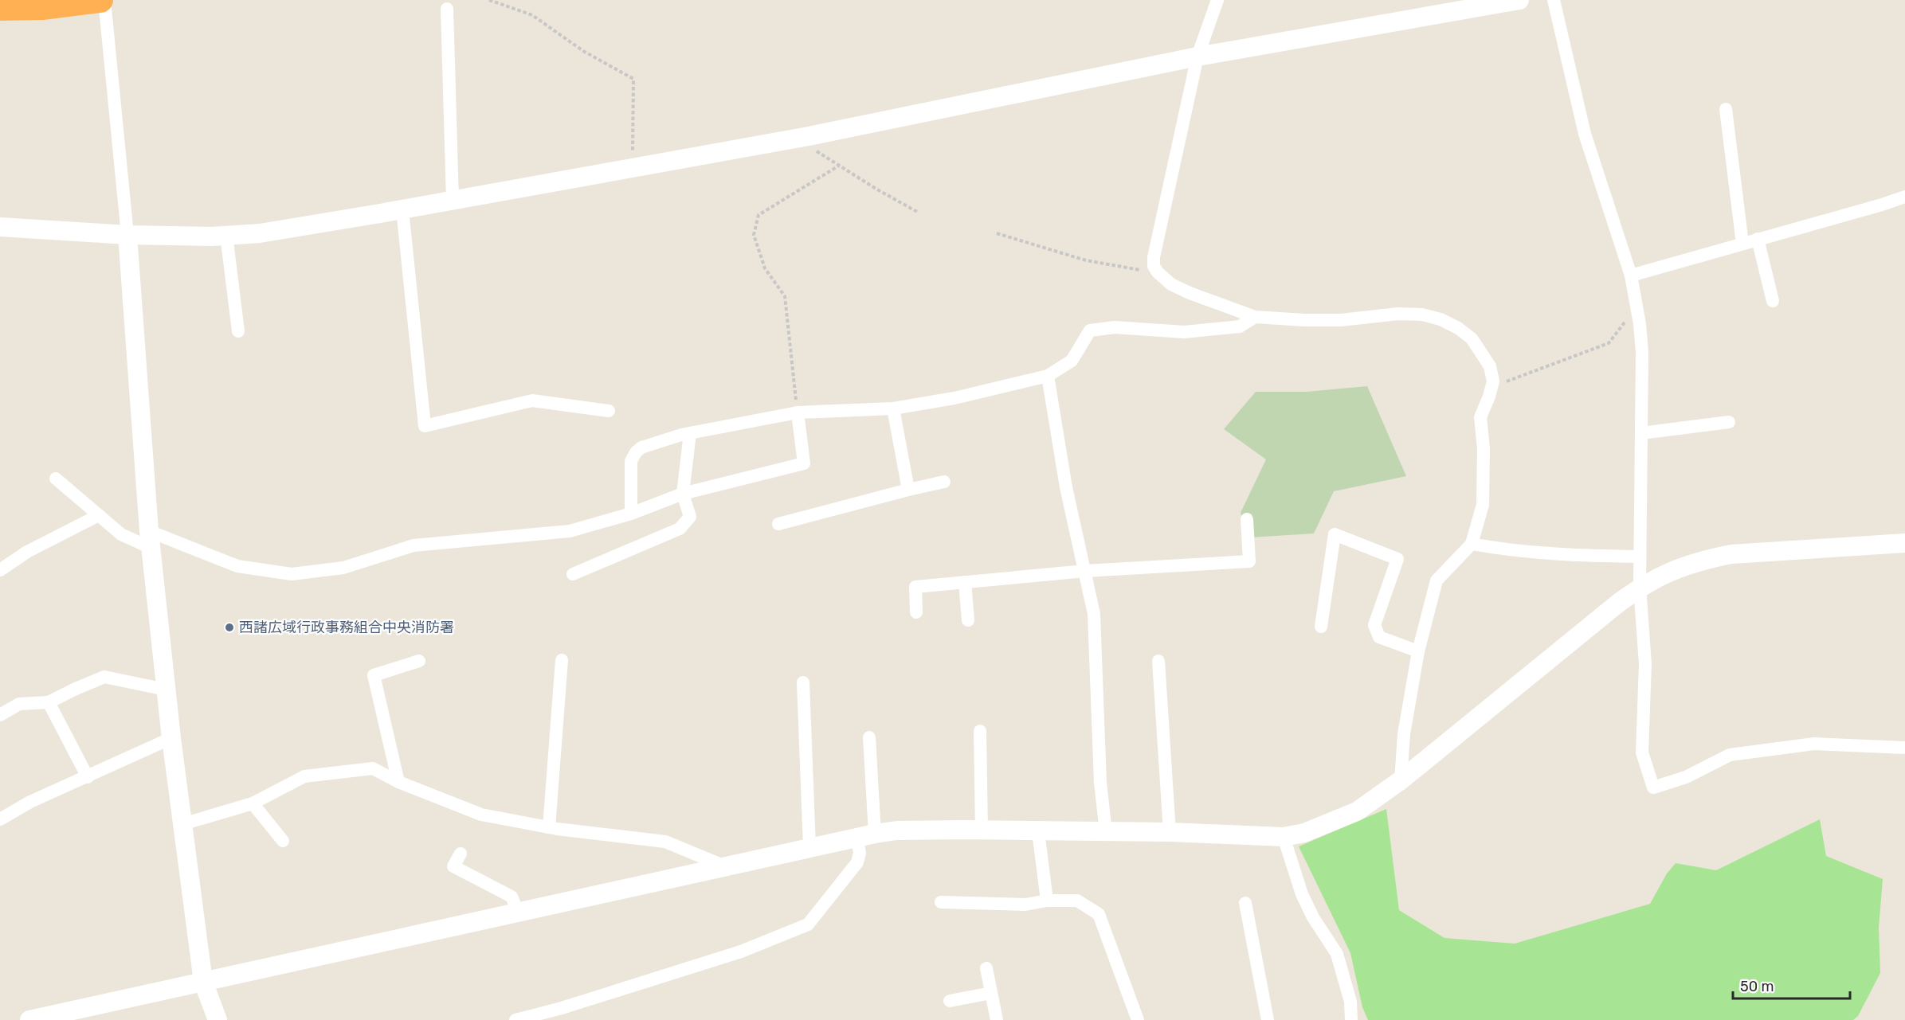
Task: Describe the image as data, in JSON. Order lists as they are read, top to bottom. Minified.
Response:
{"places":["西諸広域行政事務組合中央消防署"],"scale_bar":"50 m"}
